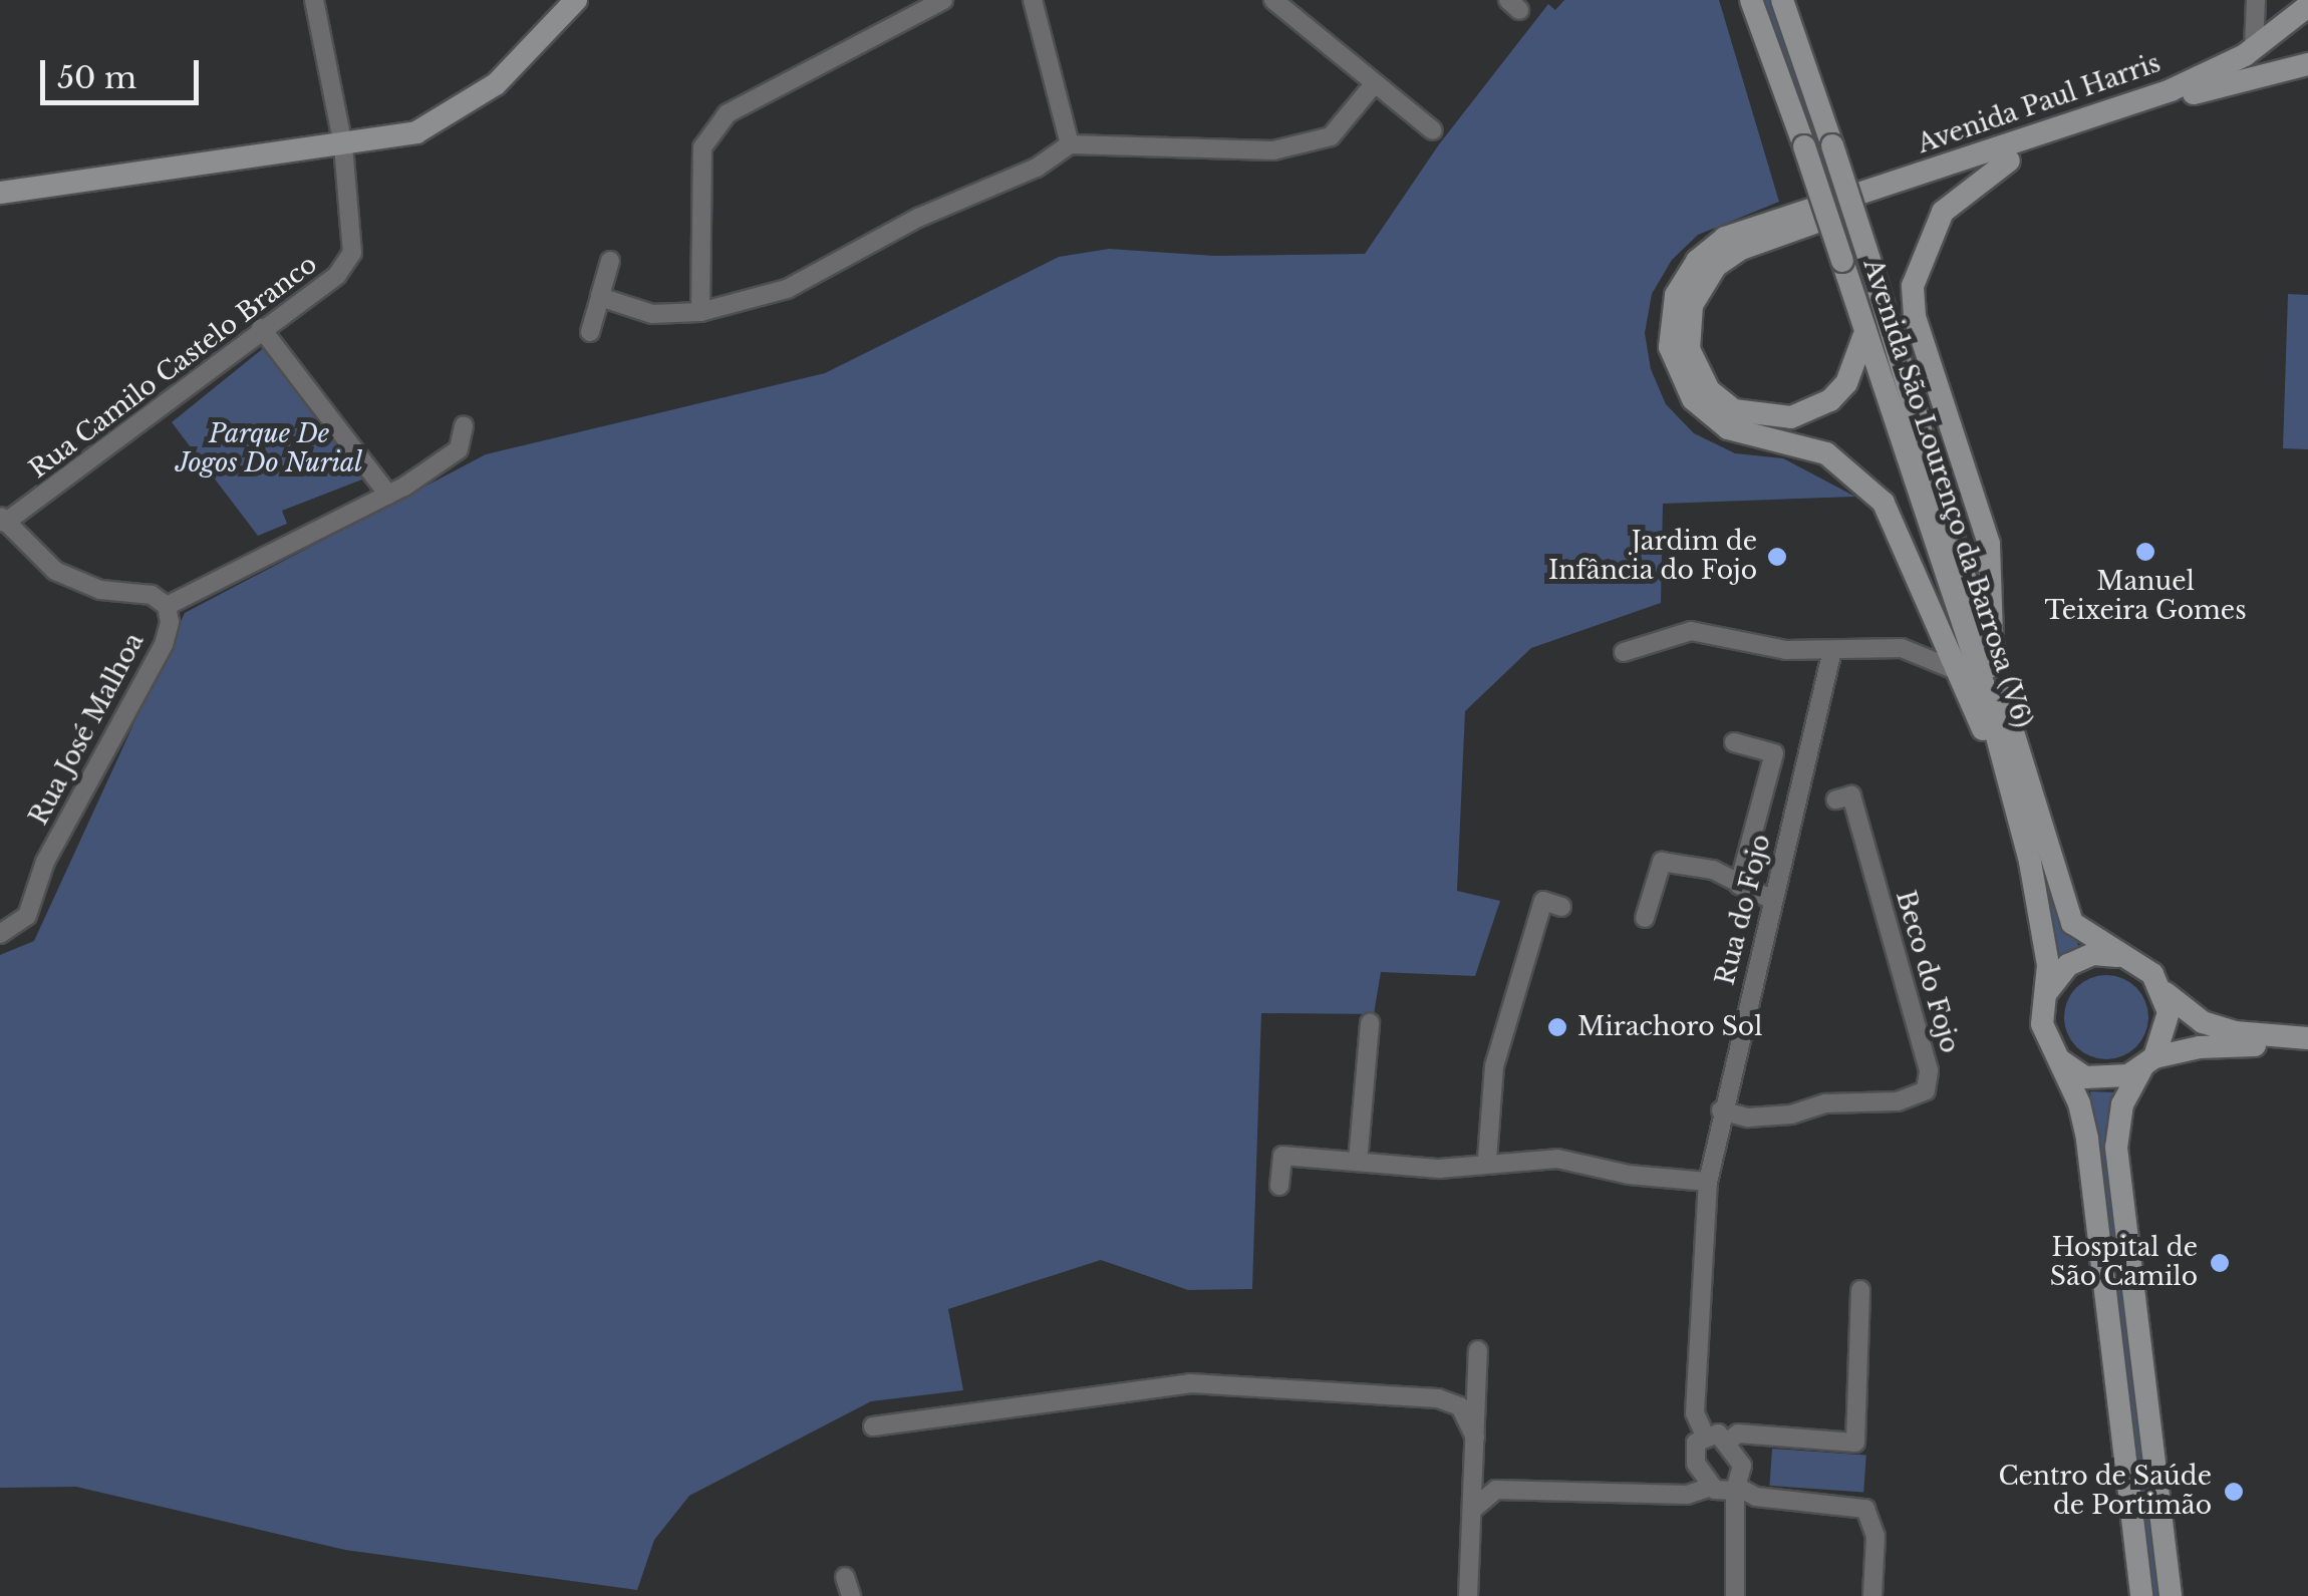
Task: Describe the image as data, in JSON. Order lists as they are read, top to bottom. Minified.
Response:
{"streets":{"main road":["Avenida Paul Harris","Avenida São Lourenço da Barrosa (V6)"],"street":["Rua Camilo Castelo Branco","Rua José Malhoa","Rua do Fojo","Beco do Fojo"]},"crossings":[["Avenida Paul Harris","Avenida São Lourenço da Barrosa (V6)"],["Rua Camilo Castelo Branco","Rua José Malhoa"],["Rua do Fojo","Beco do Fojo"]],"parks":["Parque De Jogos Do Nurial"],"places":["Manuel Teixeira Gomes","Jardim de Infância do Fojo","Mirachoro Sol","Hospital de São Camilo","Centro de Saúde de Portimão"],"scale_bar":"50 m"}
